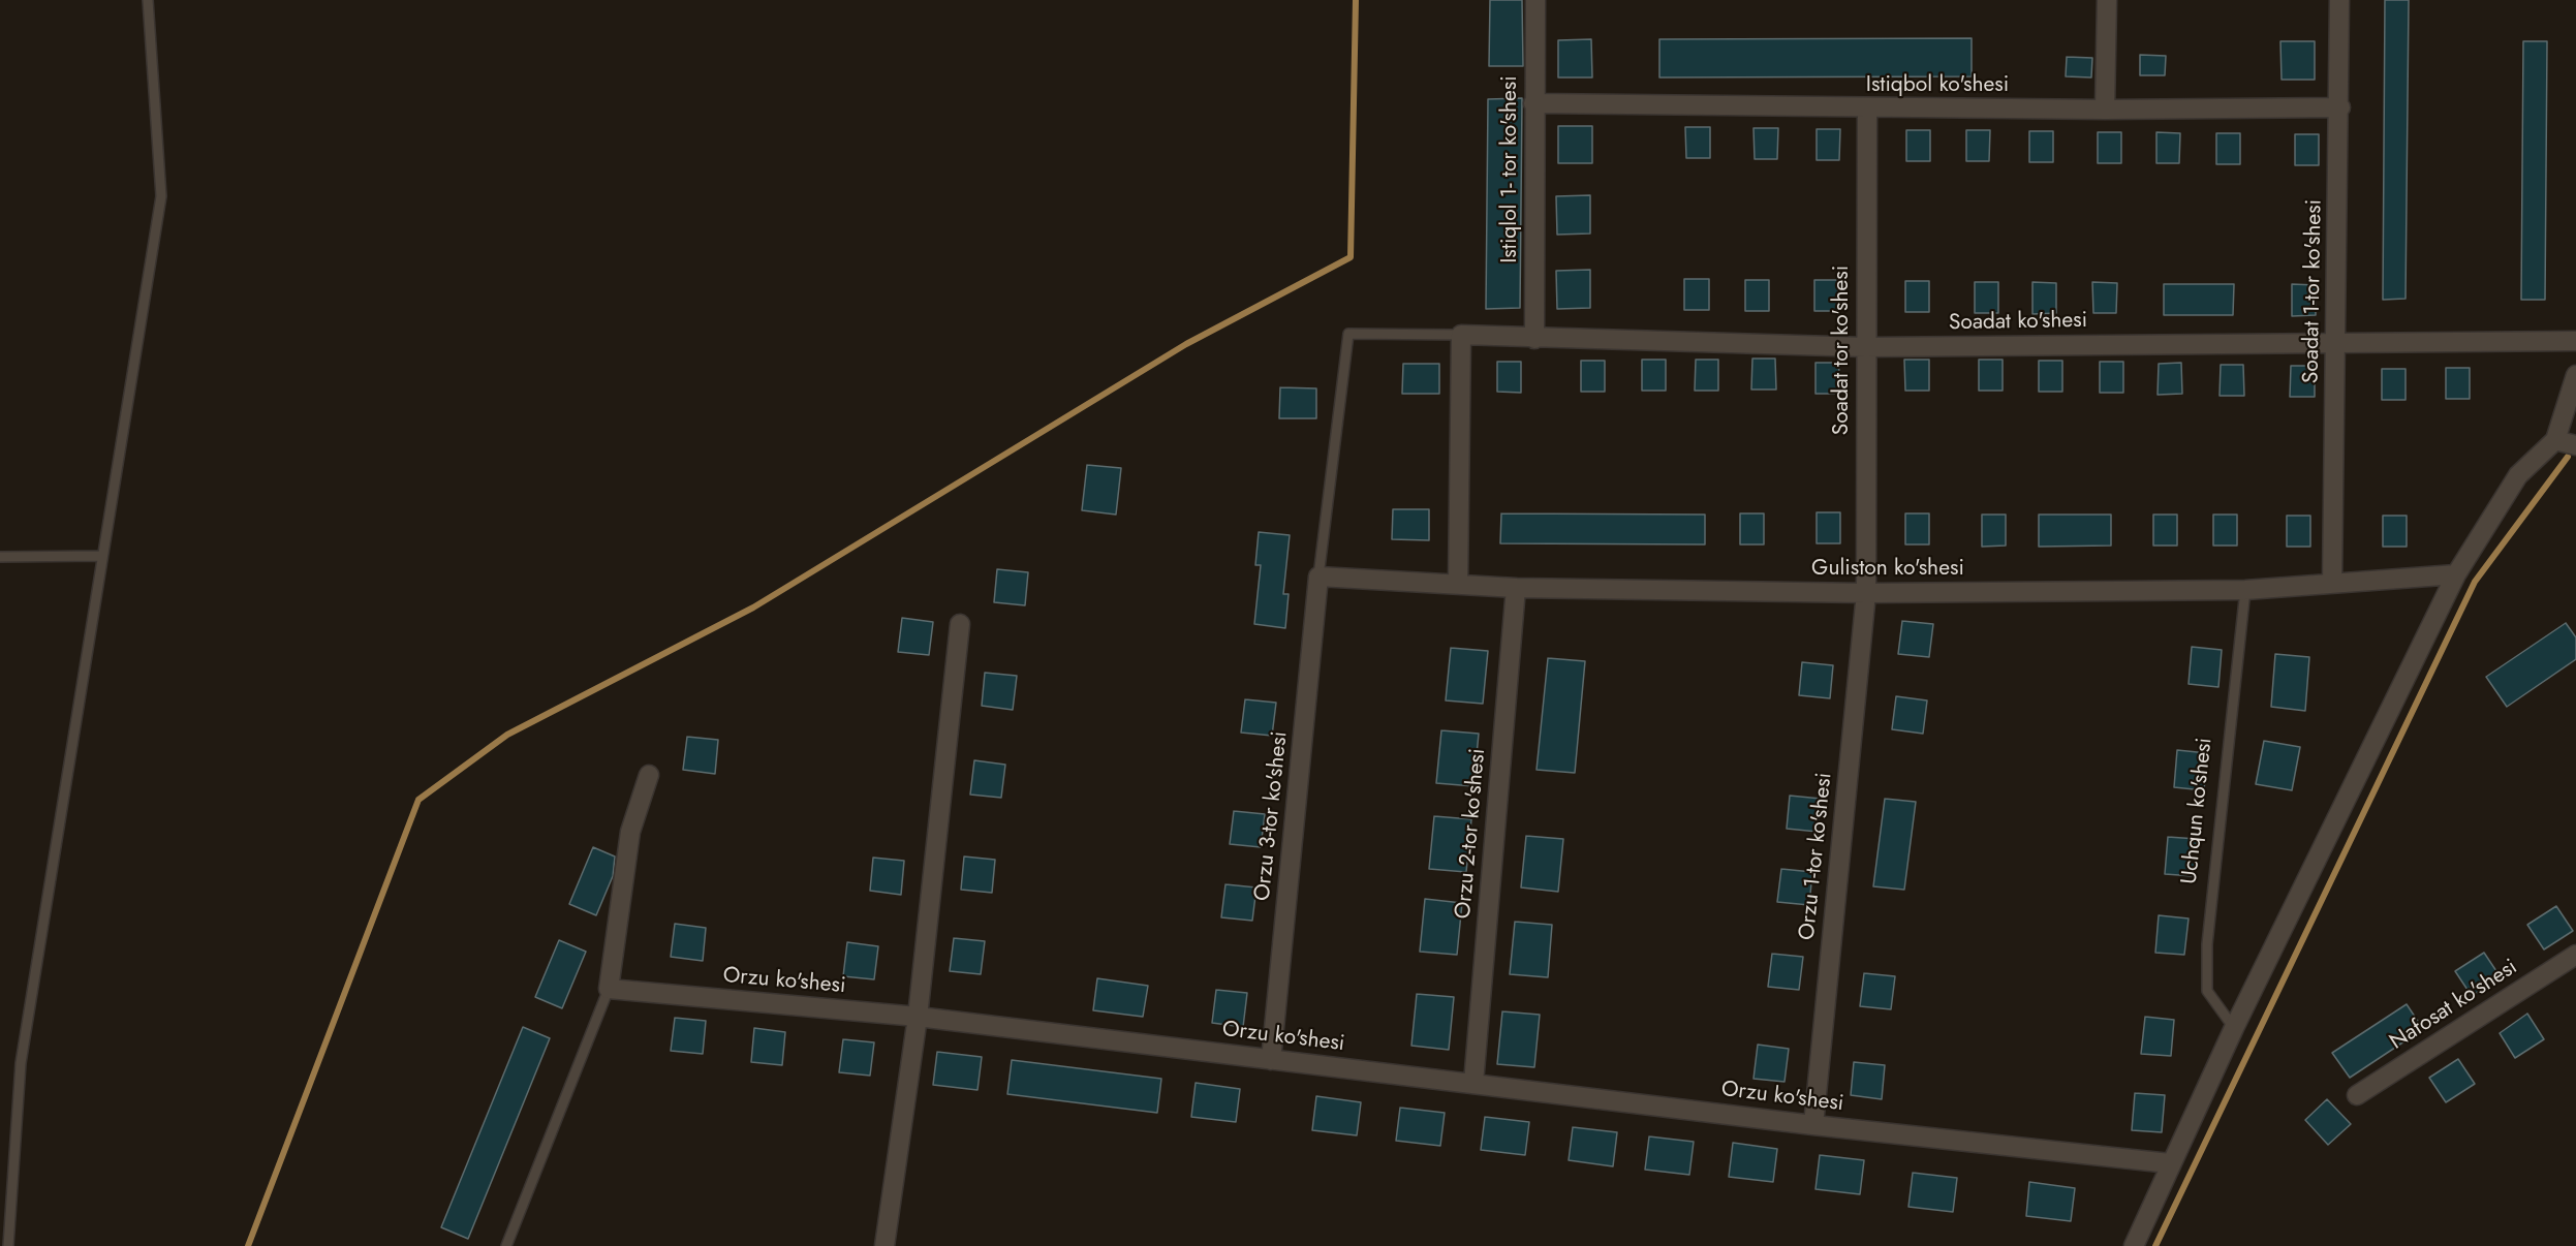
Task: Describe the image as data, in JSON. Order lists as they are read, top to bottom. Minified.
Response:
{"streets":{"street":["Istiqbol ko'shesi","Istiqlol 1- tor ko'shesi","Soadat 1-tor ko'shesi","Soadat ko'shesi","Soadat tor ko'shesi","Guliston ko'shesi","Orzu 3-tor ko'shesi","Orzu 2-tor ko'shesi","Orzu 1-tor ko'shesi","Orzu ko'shesi","Nafosat ko'shesi"],"lane":["Uchqun ko'shesi"]},"crossings":[["Istiqbol ko'shesi","Istiqlol 1- tor ko'shesi"],["Istiqbol ko'shesi","Soadat 1-tor ko'shesi"],["Istiqbol ko'shesi","Soadat tor ko'shesi"],["Istiqlol 1- tor ko'shesi","Soadat ko'shesi"],["Soadat 1-tor ko'shesi","Soadat ko'shesi"],["Soadat 1-tor ko'shesi","Guliston ko'shesi"],["Soadat ko'shesi","Soadat tor ko'shesi"],["Soadat tor ko'shesi","Guliston ko'shesi"],["Soadat tor ko'shesi","Orzu 1-tor ko'shesi"],["Guliston ko'shesi","Uchqun ko'shesi"],["Guliston ko'shesi","Orzu 3-tor ko'shesi"],["Guliston ko'shesi","Orzu 2-tor ko'shesi"],["Guliston ko'shesi","Orzu 1-tor ko'shesi"],["Orzu 3-tor ko'shesi","Orzu ko'shesi"],["Orzu 2-tor ko'shesi","Orzu ko'shesi"],["Orzu 1-tor ko'shesi","Orzu ko'shesi"]]}
